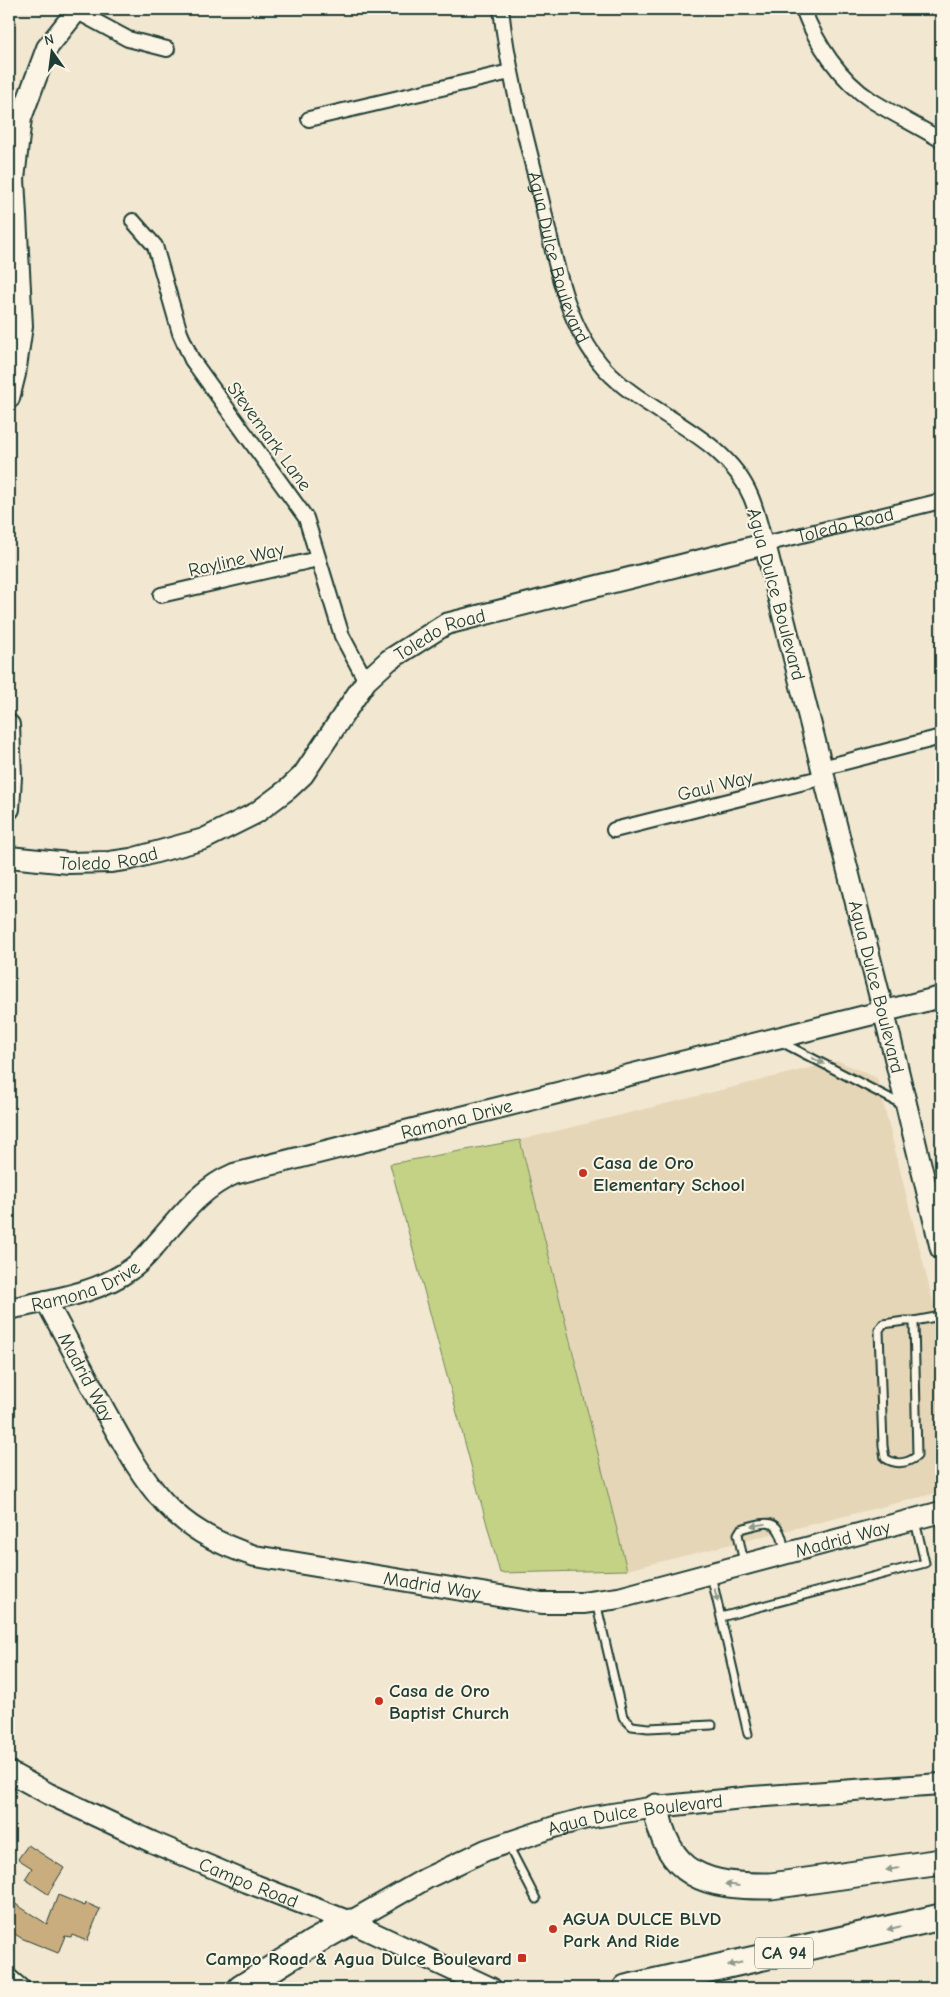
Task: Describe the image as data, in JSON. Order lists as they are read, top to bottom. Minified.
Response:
{"streets":{"highway":["CA 94"],"street":["Agua Dulce Boulevard","Stevemark Lane","Toledo Road","Rayline Way","Gaul Way","Ramona Drive","Madrid Way","Campo Road"]},"crossings":[["Agua Dulce Boulevard","Toledo Road"],["Agua Dulce Boulevard","Gaul Way"],["Agua Dulce Boulevard","Ramona Drive"],["Agua Dulce Boulevard","Campo Road"],["Stevemark Lane","Toledo Road"],["Stevemark Lane","Rayline Way"],["Ramona Drive","Madrid Way"]],"places":{"other":["Casa de Oro Elementary School","Casa de Oro Baptist Church","AGUA DULCE BLVD Park And Ride"],"transit":["Campo Road & Agua Dulce Boulevard"]},"north":"top"}
